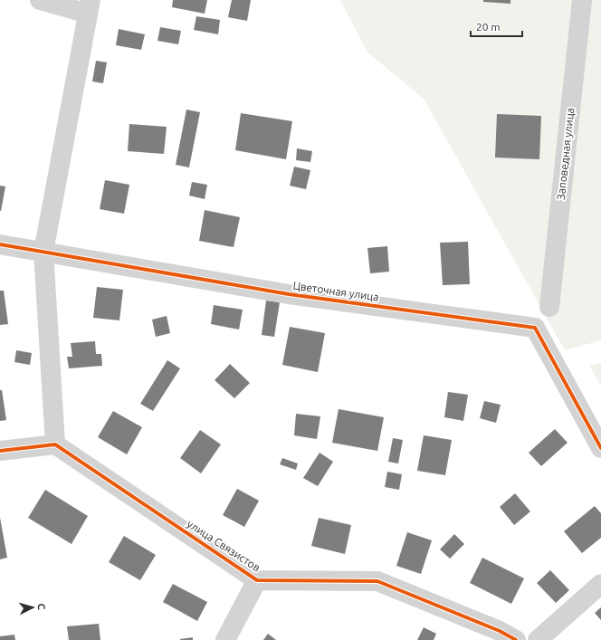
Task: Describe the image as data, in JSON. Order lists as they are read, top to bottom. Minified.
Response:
{"streets":{"street":["Заповедная улица","Цветочная улица","улица Связистов"]},"scale_bar":"20 m","north":"right"}
